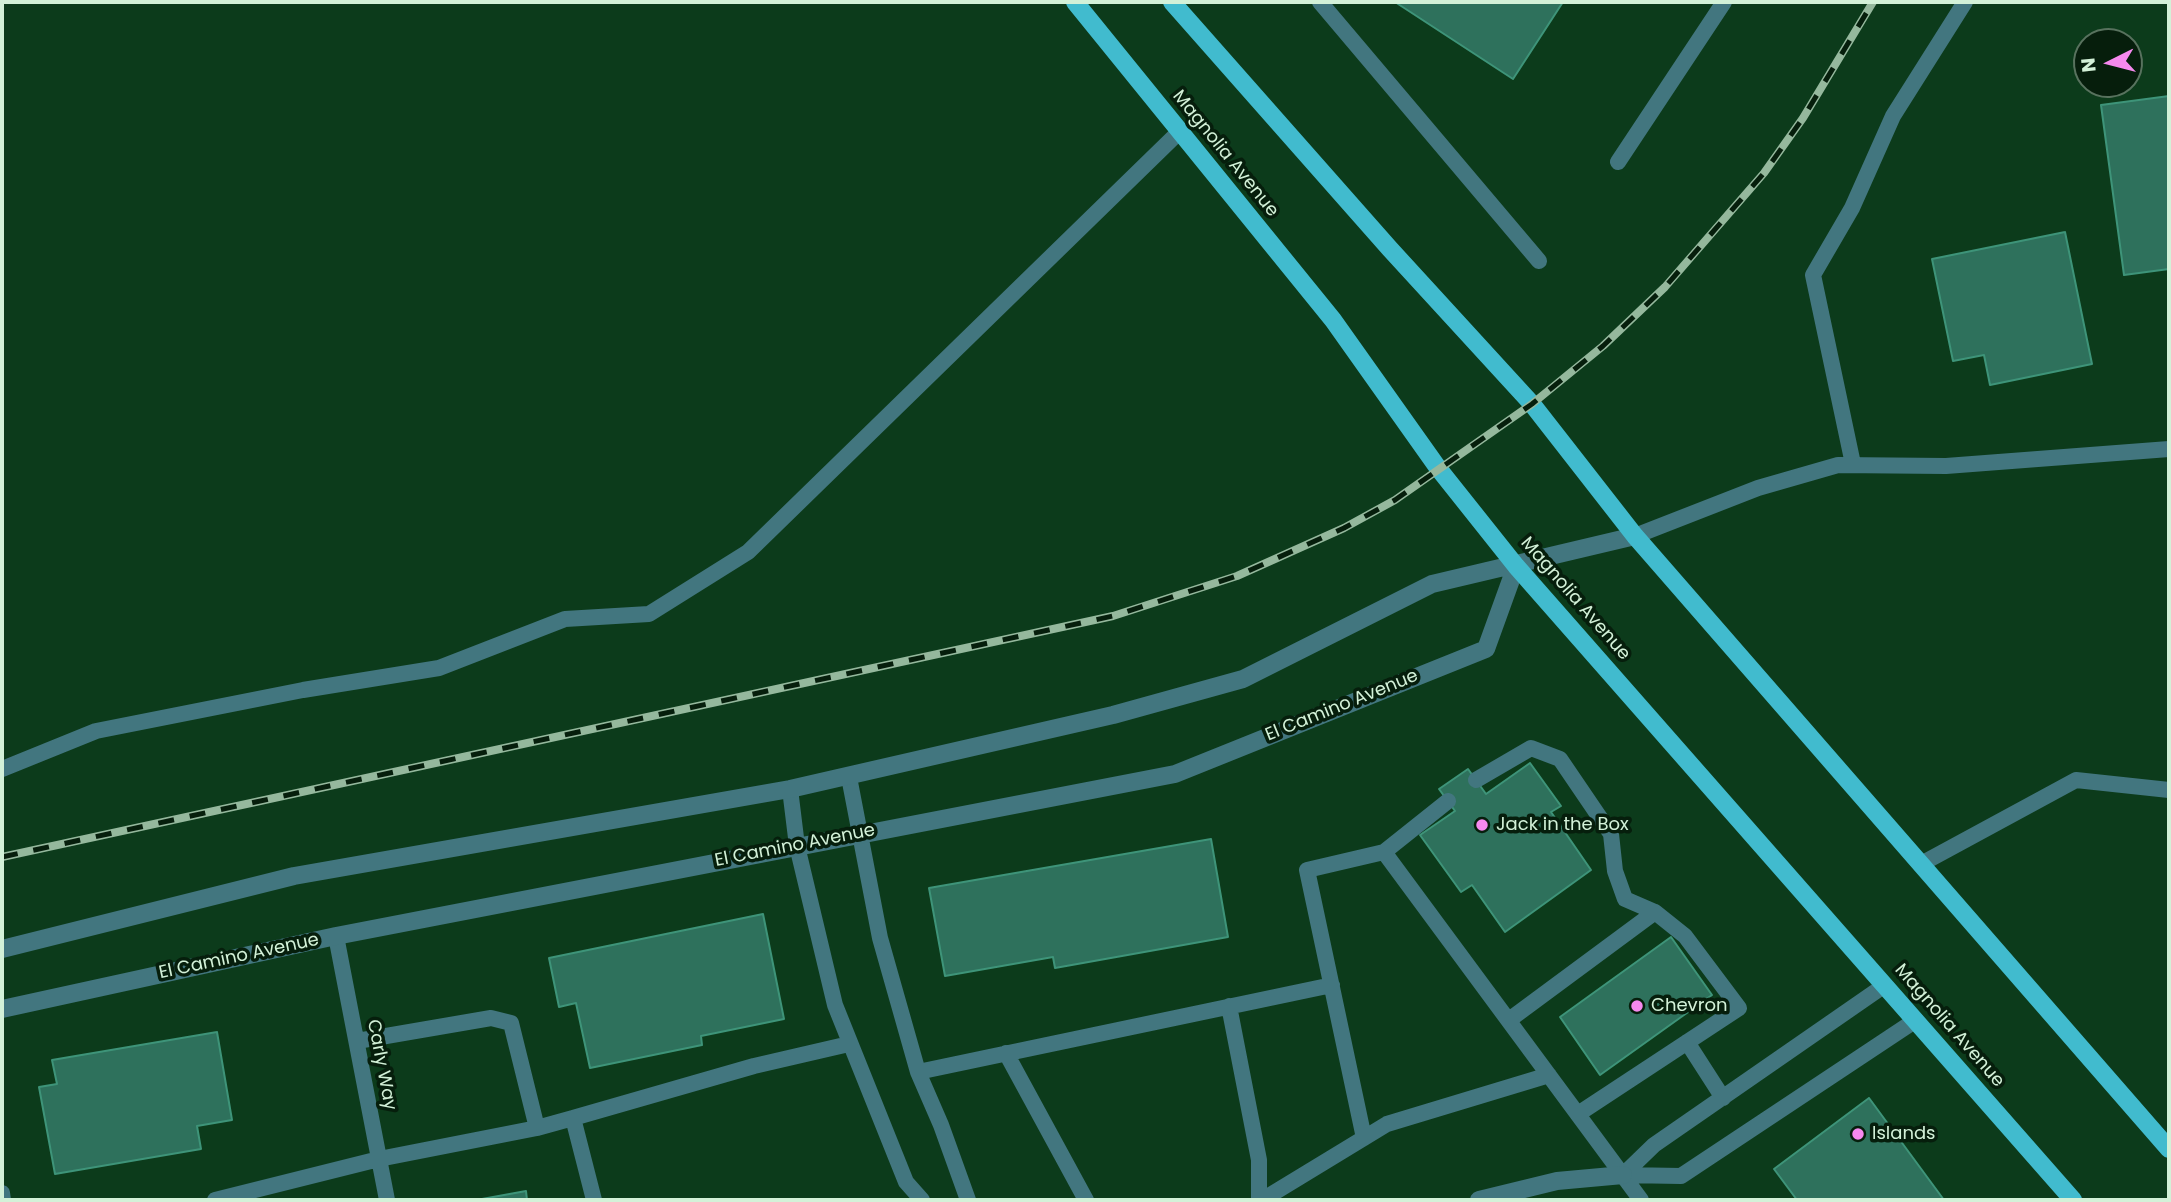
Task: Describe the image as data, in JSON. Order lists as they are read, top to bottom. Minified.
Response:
{"streets":{"main road":["Magnolia Avenue"],"street":["El Camino Avenue"],"lane":["Carly Way"]},"crossings":[["Magnolia Avenue","El Camino Avenue"],["El Camino Avenue","Carly Way"]],"places":["Jack in the Box","Chevron","Islands"],"north":"left"}
